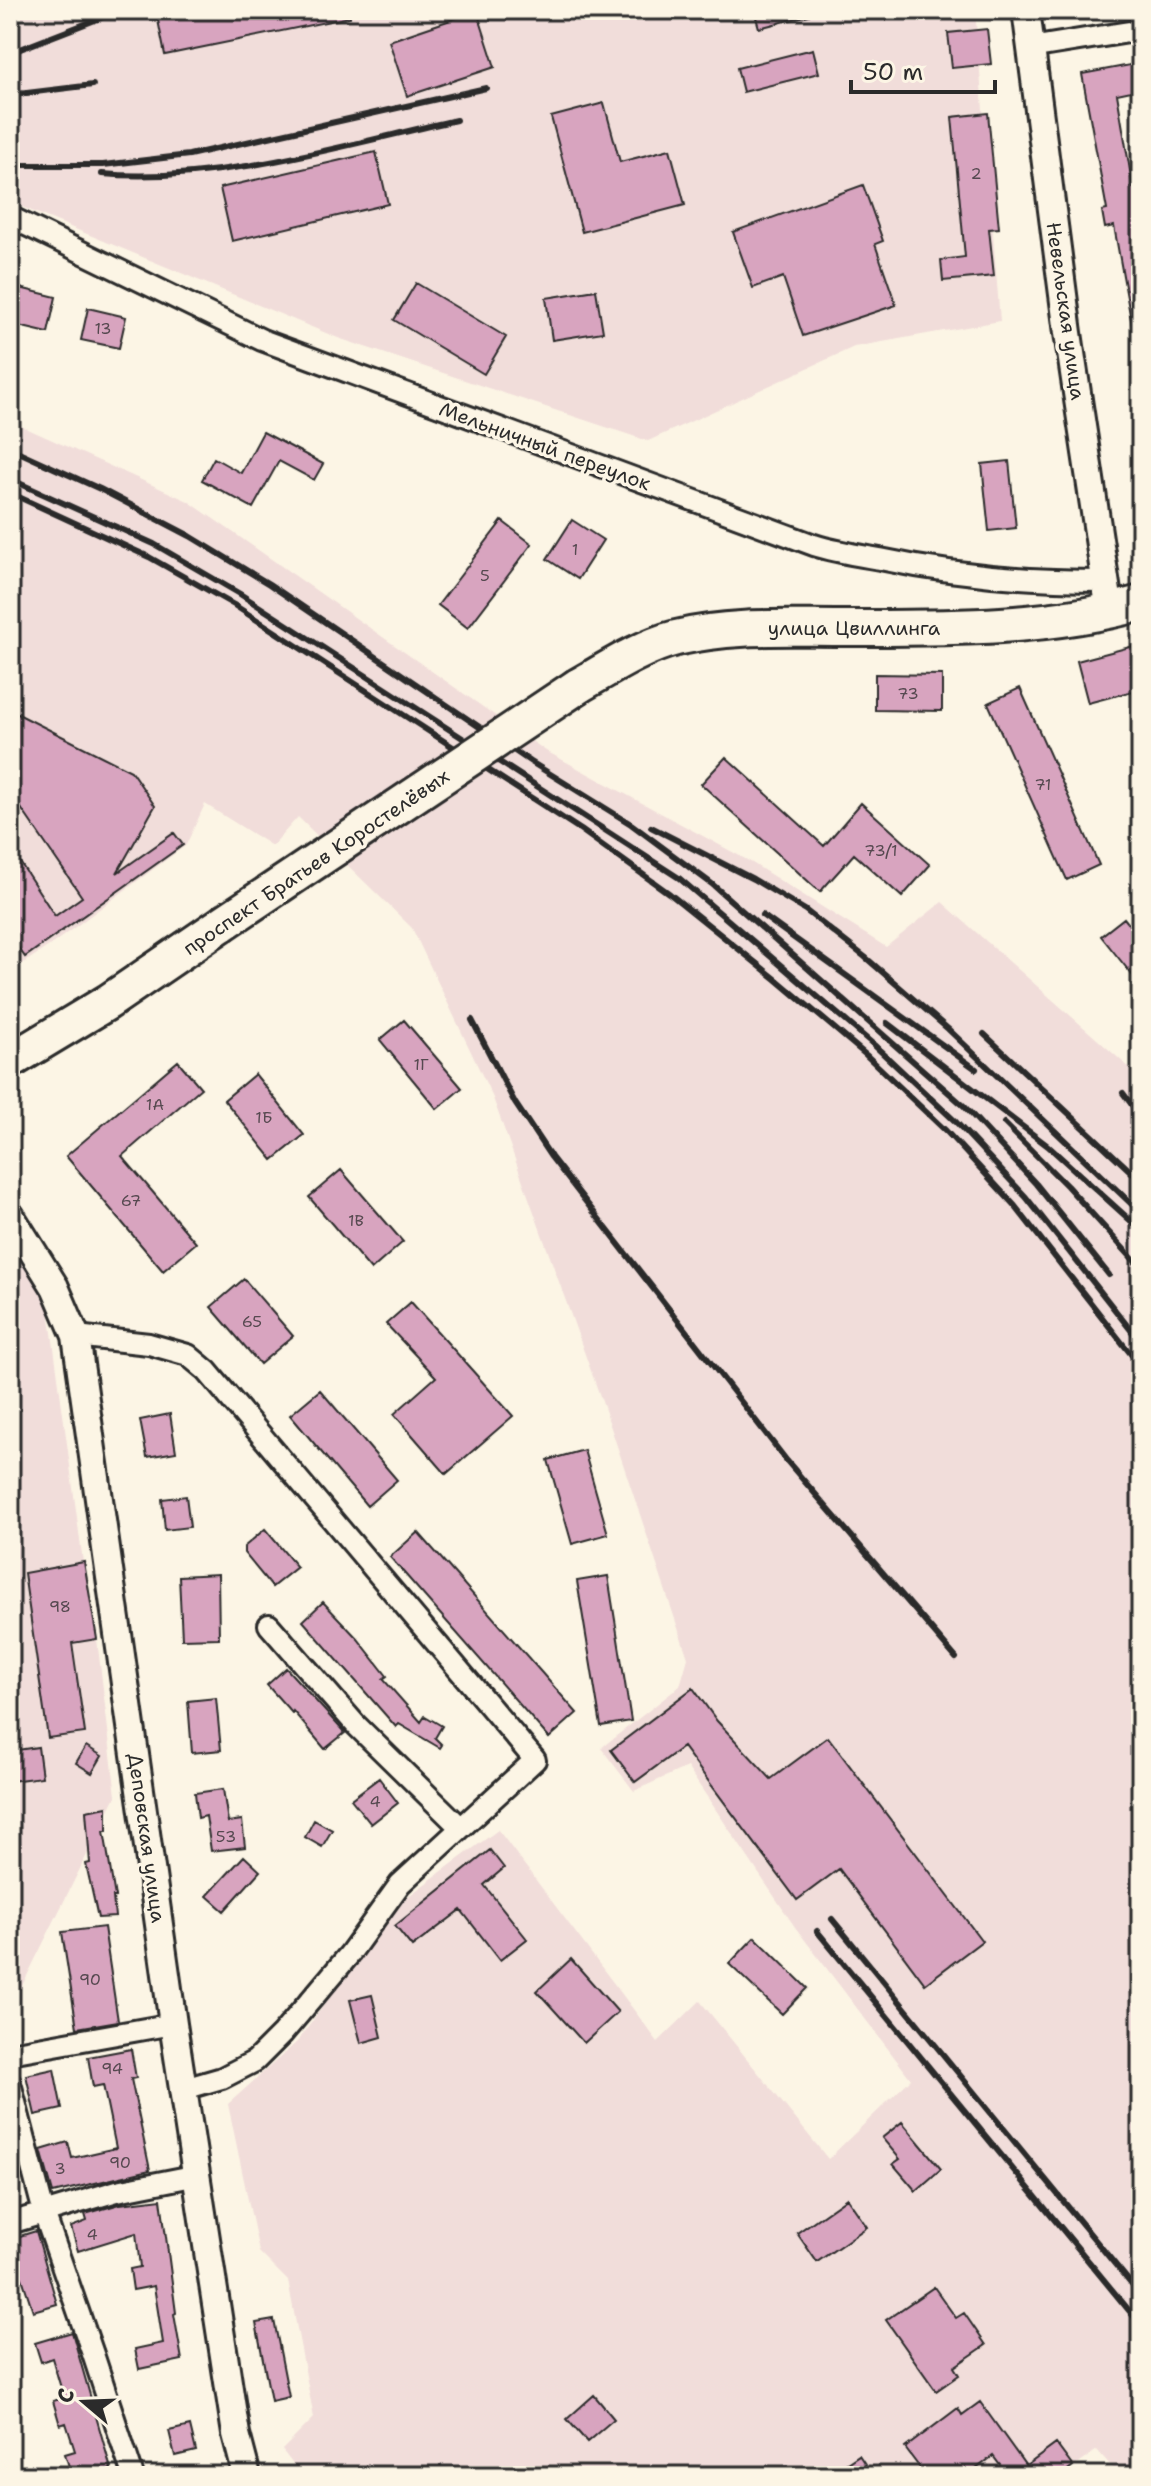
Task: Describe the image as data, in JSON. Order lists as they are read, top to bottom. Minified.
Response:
{"streets":{"main road":["улица Цвиллинга","проспект Братьев Коростелёвых"],"street":["Невельская улица","Мельничный переулок","Деповская улица"]},"crossings":[["Невельская улица","Мельничный переулок"],["Невельская улица","улица Цвиллинга"],["Мельничный переулок","улица Цвиллинга"],["улица Цвиллинга","проспект Братьев Коростелёвых"]],"house_numbers":["2","13","1","5","73","71","73/1","1Г","1А","1Б","67","1В","65","98","4","53","90","94","90","3","4"],"scale_bar":"50 m","north":"left"}
